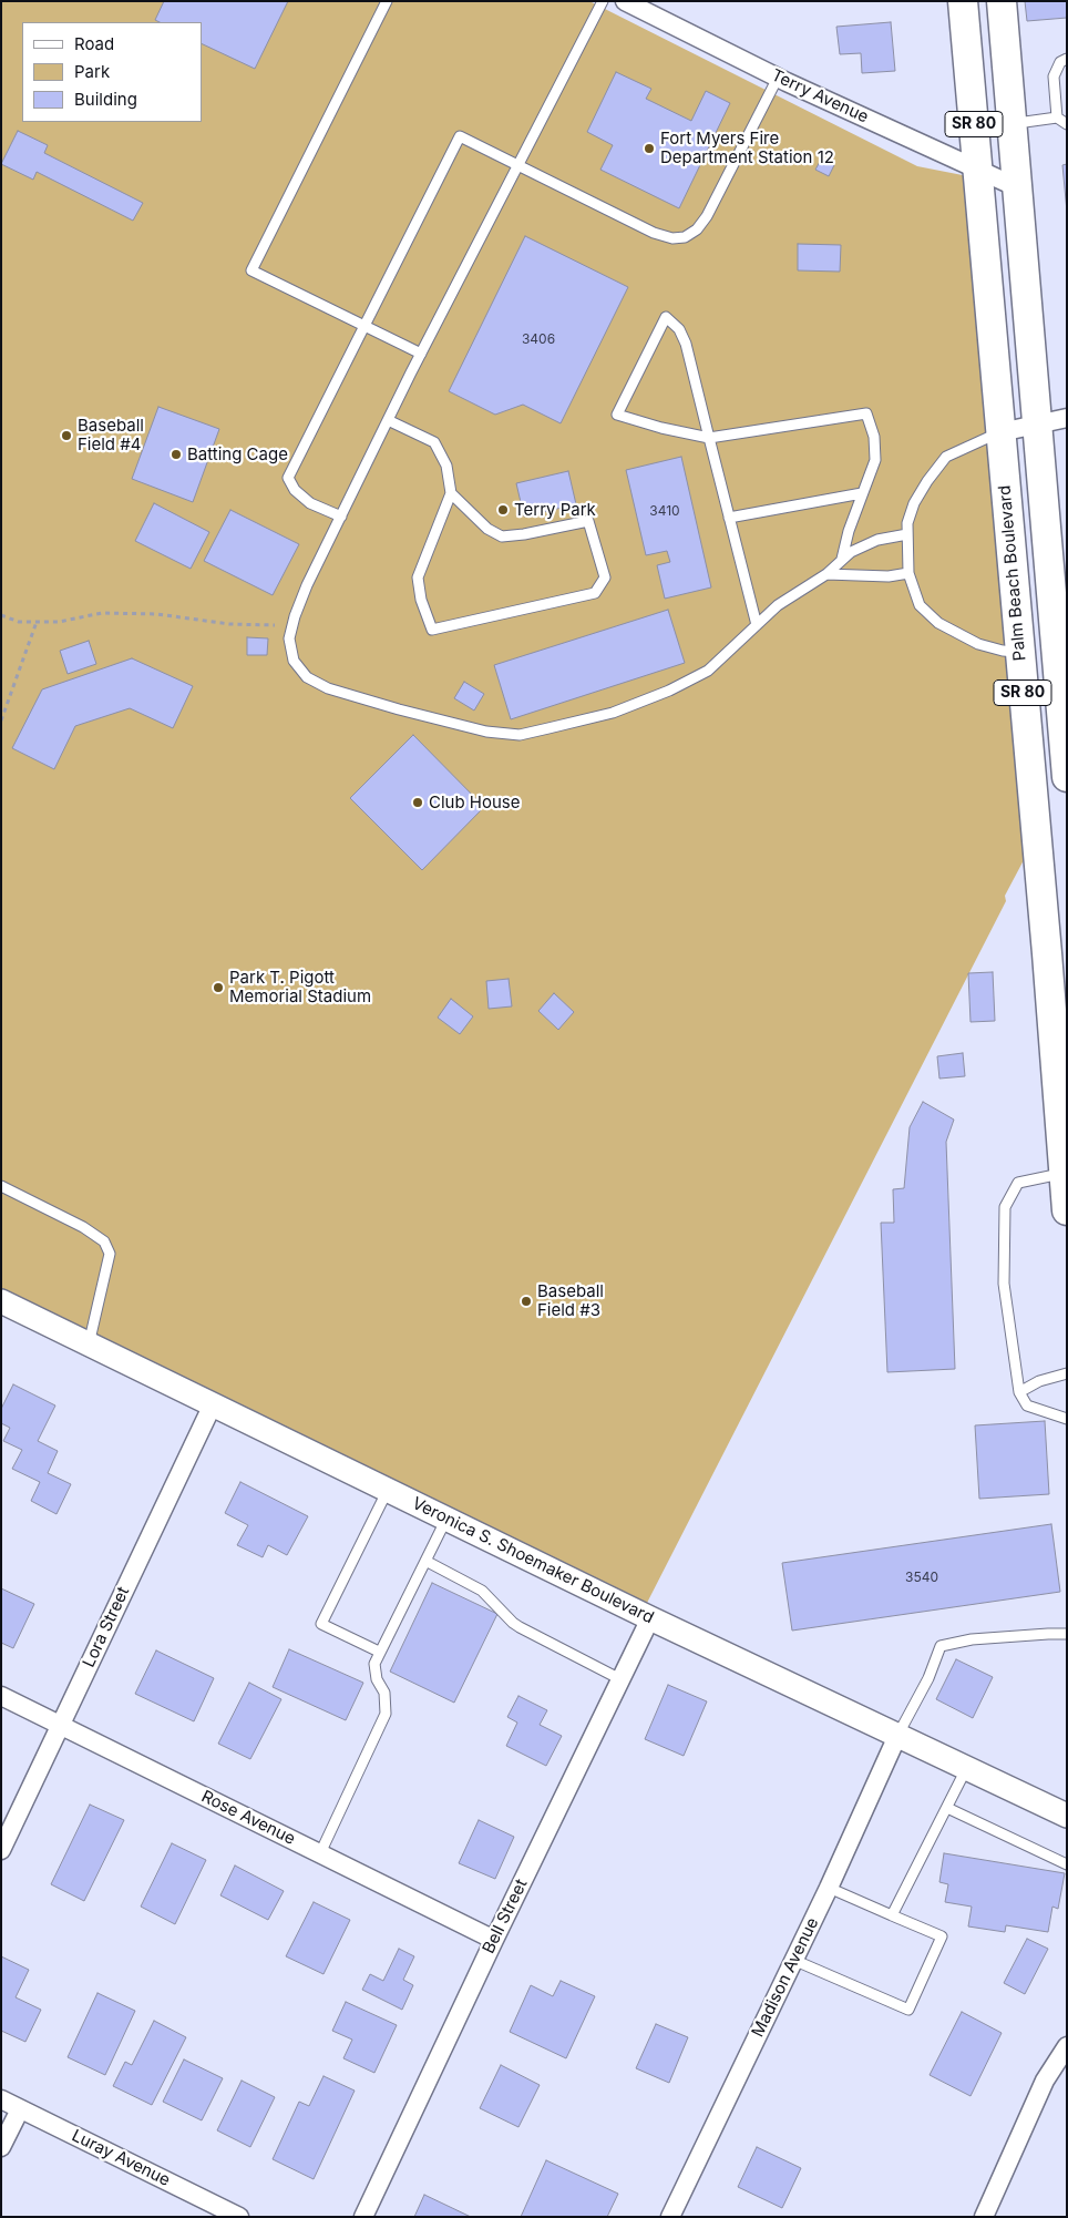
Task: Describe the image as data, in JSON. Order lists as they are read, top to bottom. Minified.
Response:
{"streets":{"main road":["SR 80","Palm Beach Boulevard"],"street":["Terry Avenue","Veronica S. Shoemaker Boulevard","Lora Street","Rose Avenue","Bell Street","Madison Avenue","Luray Avenue"]},"crossings":[["Terry Avenue","SR 80"],["Terry Avenue","Palm Beach Boulevard"],["Veronica S. Shoemaker Boulevard","Lora Street"],["Veronica S. Shoemaker Boulevard","Bell Street"],["Veronica S. Shoemaker Boulevard","Madison Avenue"],["Lora Street","Rose Avenue"],["Rose Avenue","Bell Street"]],"places":["Fort Myers Fire Department Station 12","Baseball Field #4","Batting Cage","Terry Park","Club House","Park T. Pigott Memorial Stadium","Baseball Field #3"],"house_numbers":["3406","3410","3540"],"legend":["Road","Park","Building"]}
